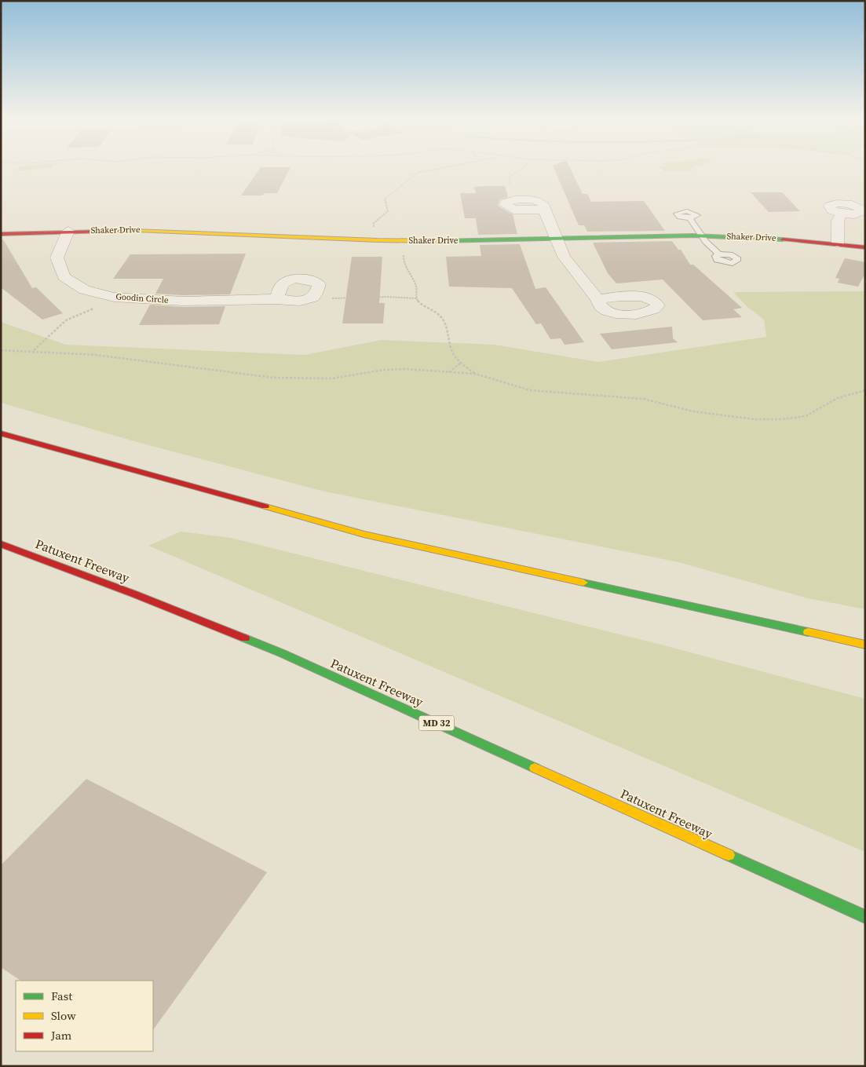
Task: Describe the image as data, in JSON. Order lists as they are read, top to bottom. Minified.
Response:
{"streets":{"main road":["Shaker Drive","Patuxent Freeway","MD 32"],"street":["Goodin Circle"]},"crossings":[["Shaker Drive","Goodin Circle"]],"legend":["Fast","Slow","Jam"]}
